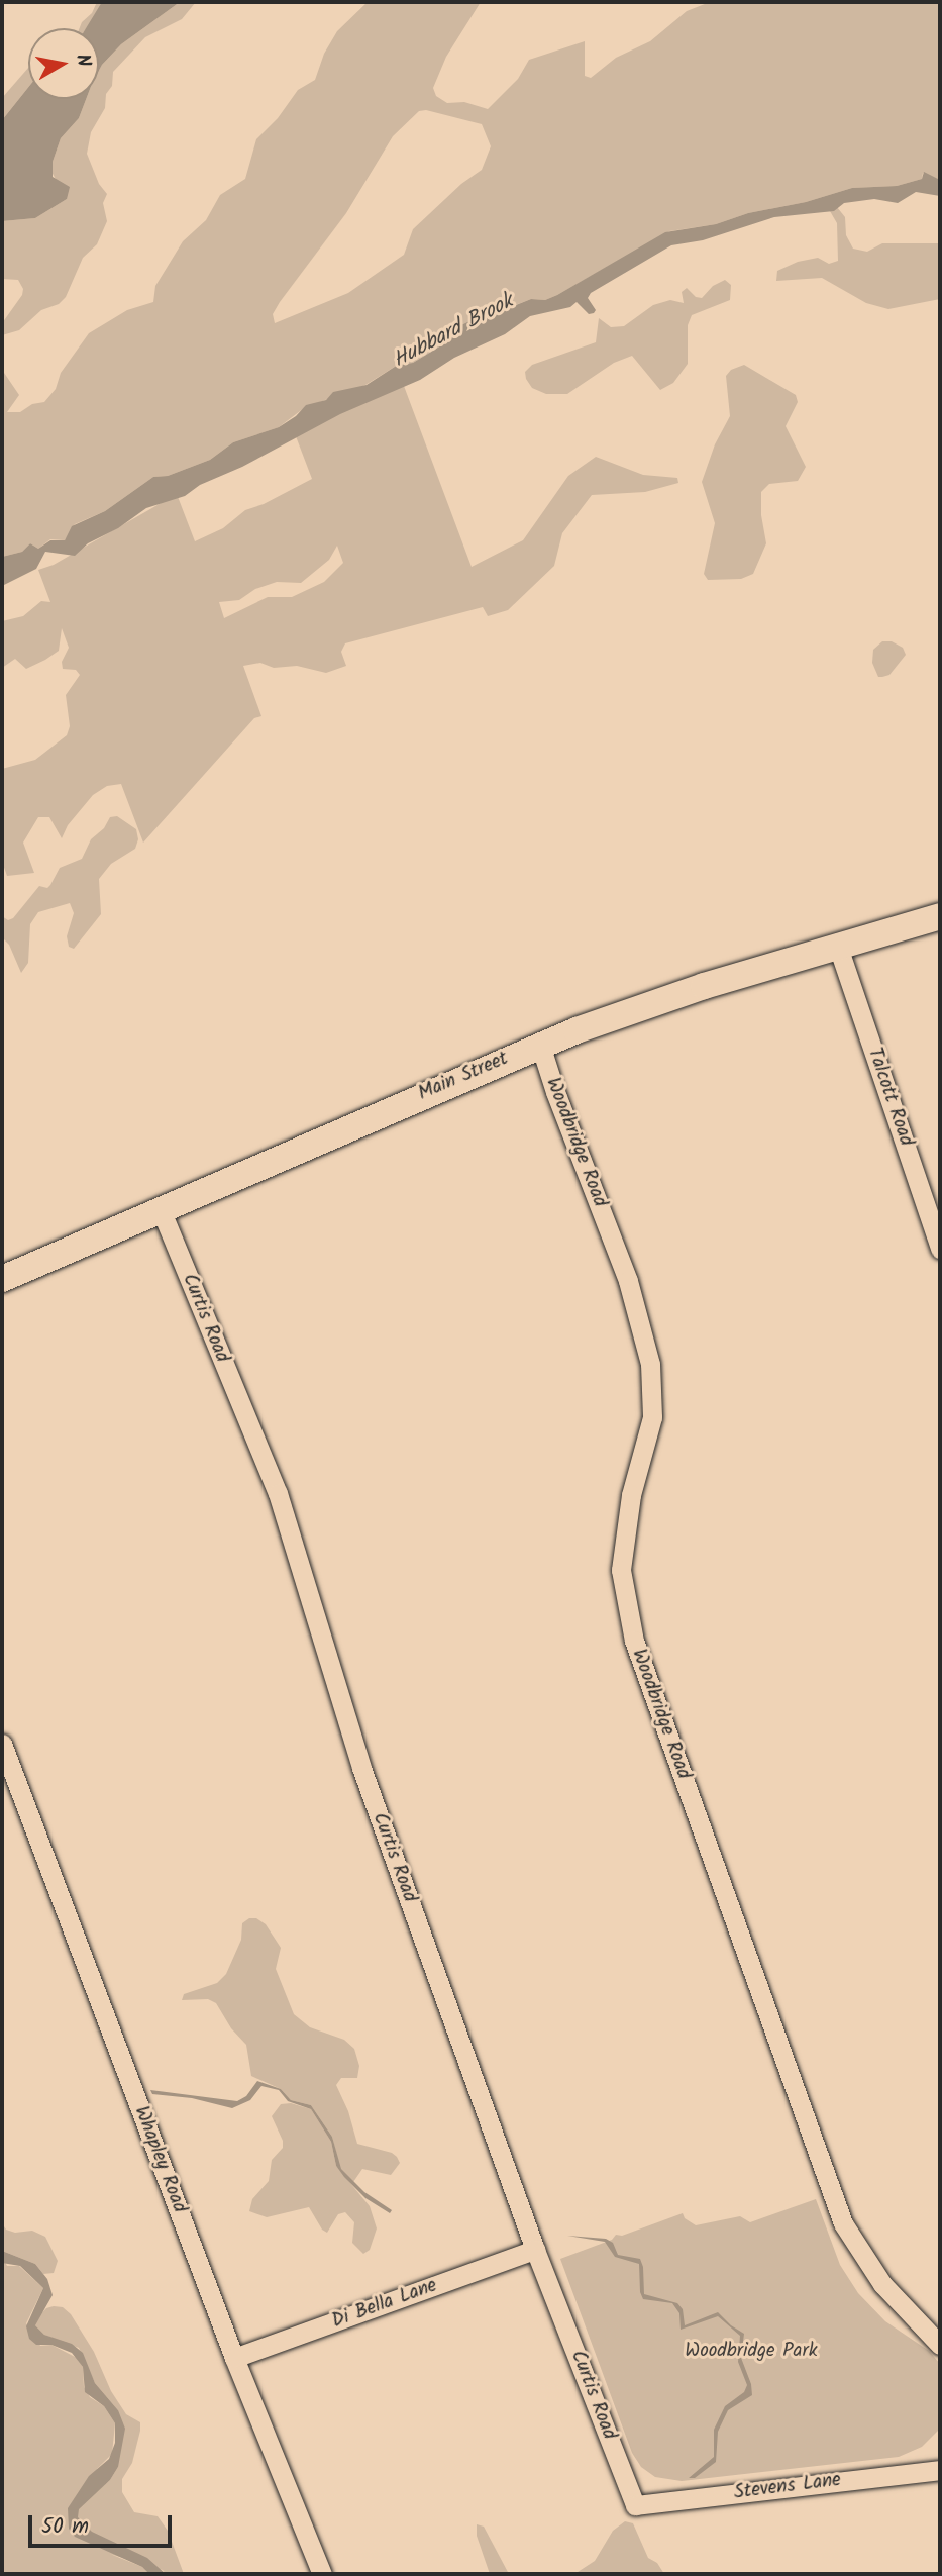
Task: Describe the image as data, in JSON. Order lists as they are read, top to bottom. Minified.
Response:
{"streets":{"main road":["Main Street"],"street":["Talcott Road","Woodbridge Road","Curtis Road","Whapley Road","Di Bella Lane","Stevens Lane"]},"crossings":[["Main Street","Talcott Road"],["Main Street","Woodbridge Road"],["Main Street","Curtis Road"],["Curtis Road","Di Bella Lane"],["Curtis Road","Stevens Lane"],["Whapley Road","Di Bella Lane"]],"water":["Hubbard Brook"],"parks":["Woodbridge Park"],"scale_bar":"50 m","north":"right"}
